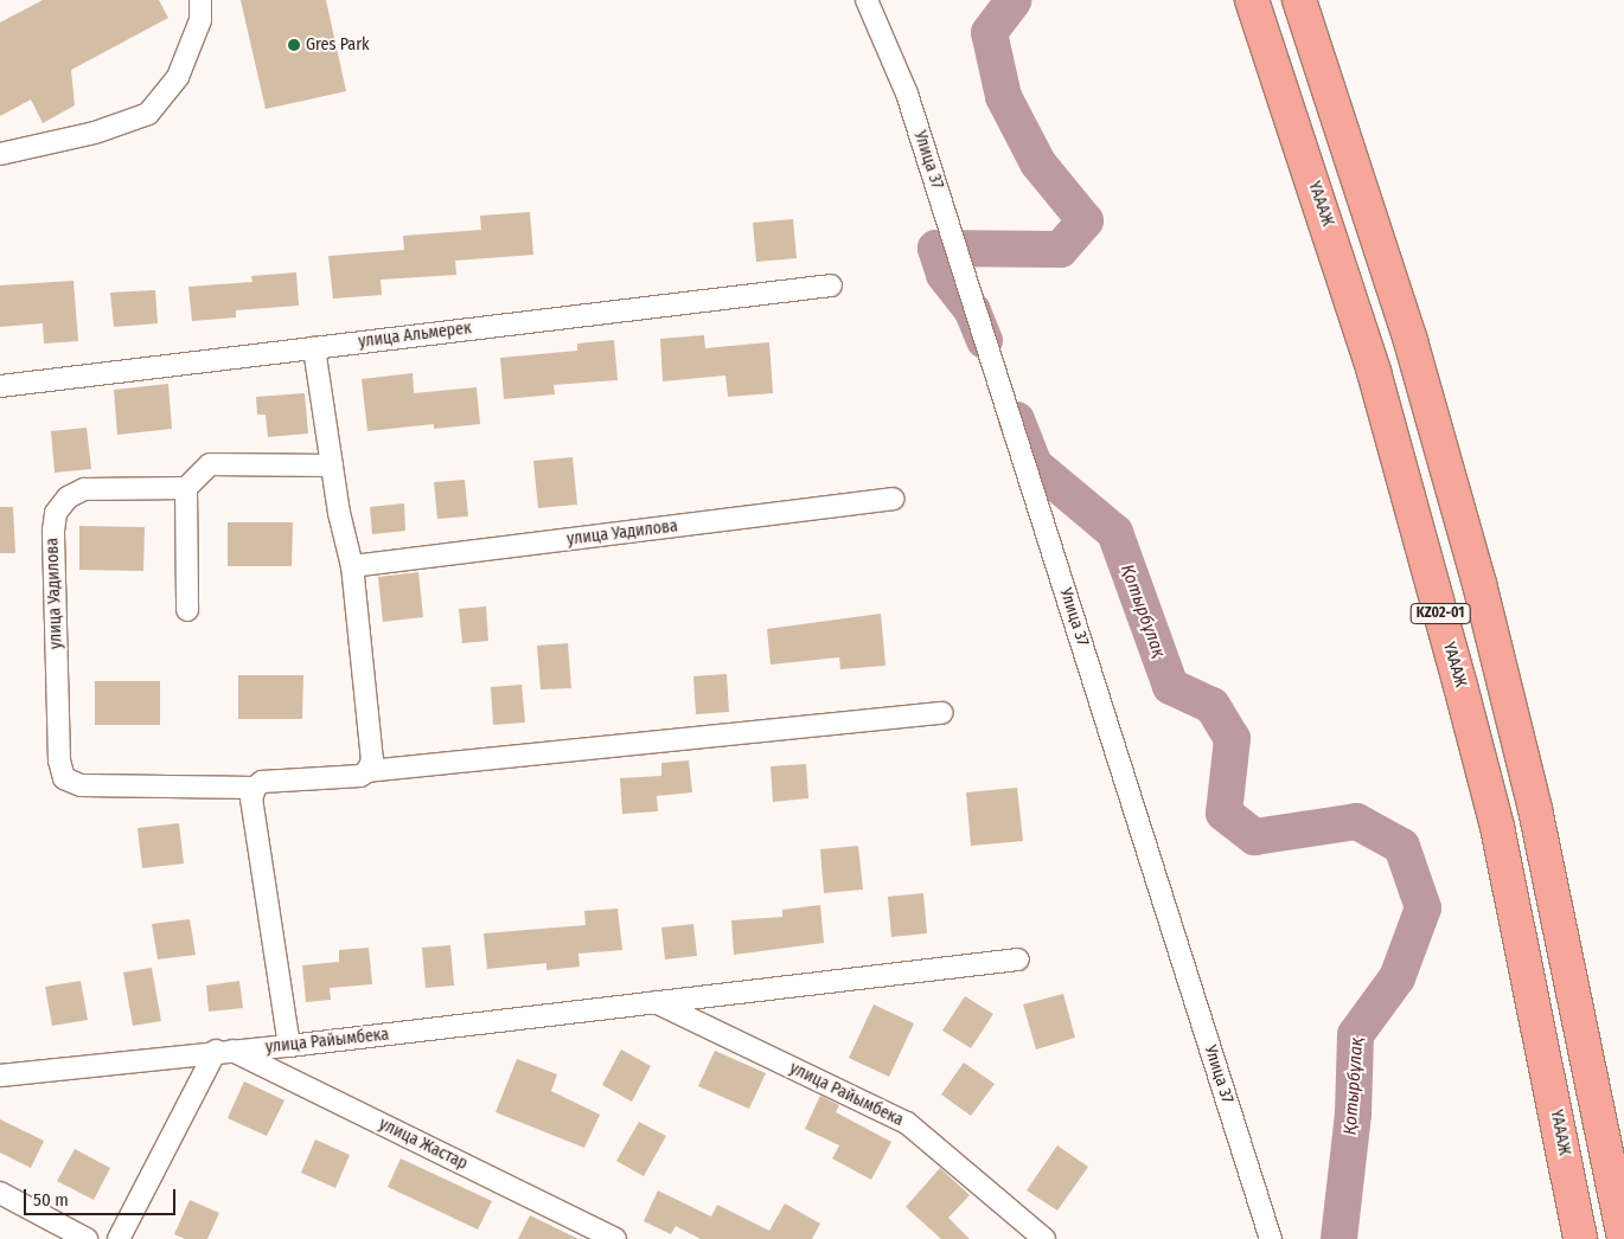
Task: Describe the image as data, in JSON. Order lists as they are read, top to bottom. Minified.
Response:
{"streets":{"highway":["ҮАААЖ","KZ02-01"],"street":["Улица 37","улица Альмерек","улица Уадилова","улица Райымбека","улица Жастар"]},"crossings":[["улица Райымбека","улица Жастар"]],"water":["Қотырбұлақ"],"places":["Gres Park"],"scale_bar":"50 m"}
